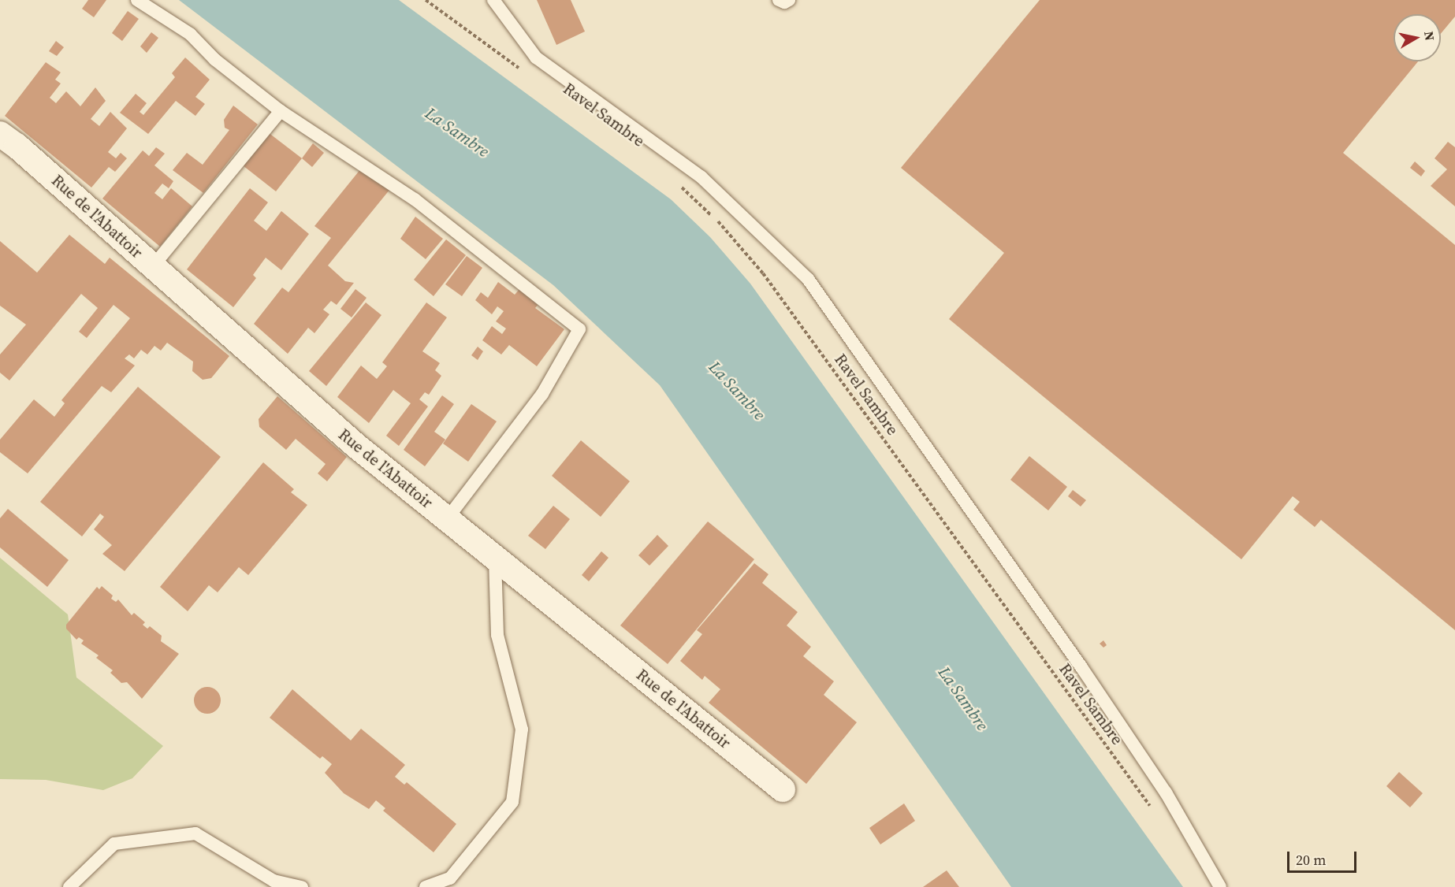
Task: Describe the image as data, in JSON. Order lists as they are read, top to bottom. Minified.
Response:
{"streets":{"street":["Rue de l'Abattoir"],"path":["Ravel Sambre"]},"water":["La Sambre"],"scale_bar":"20 m","north":"right"}
